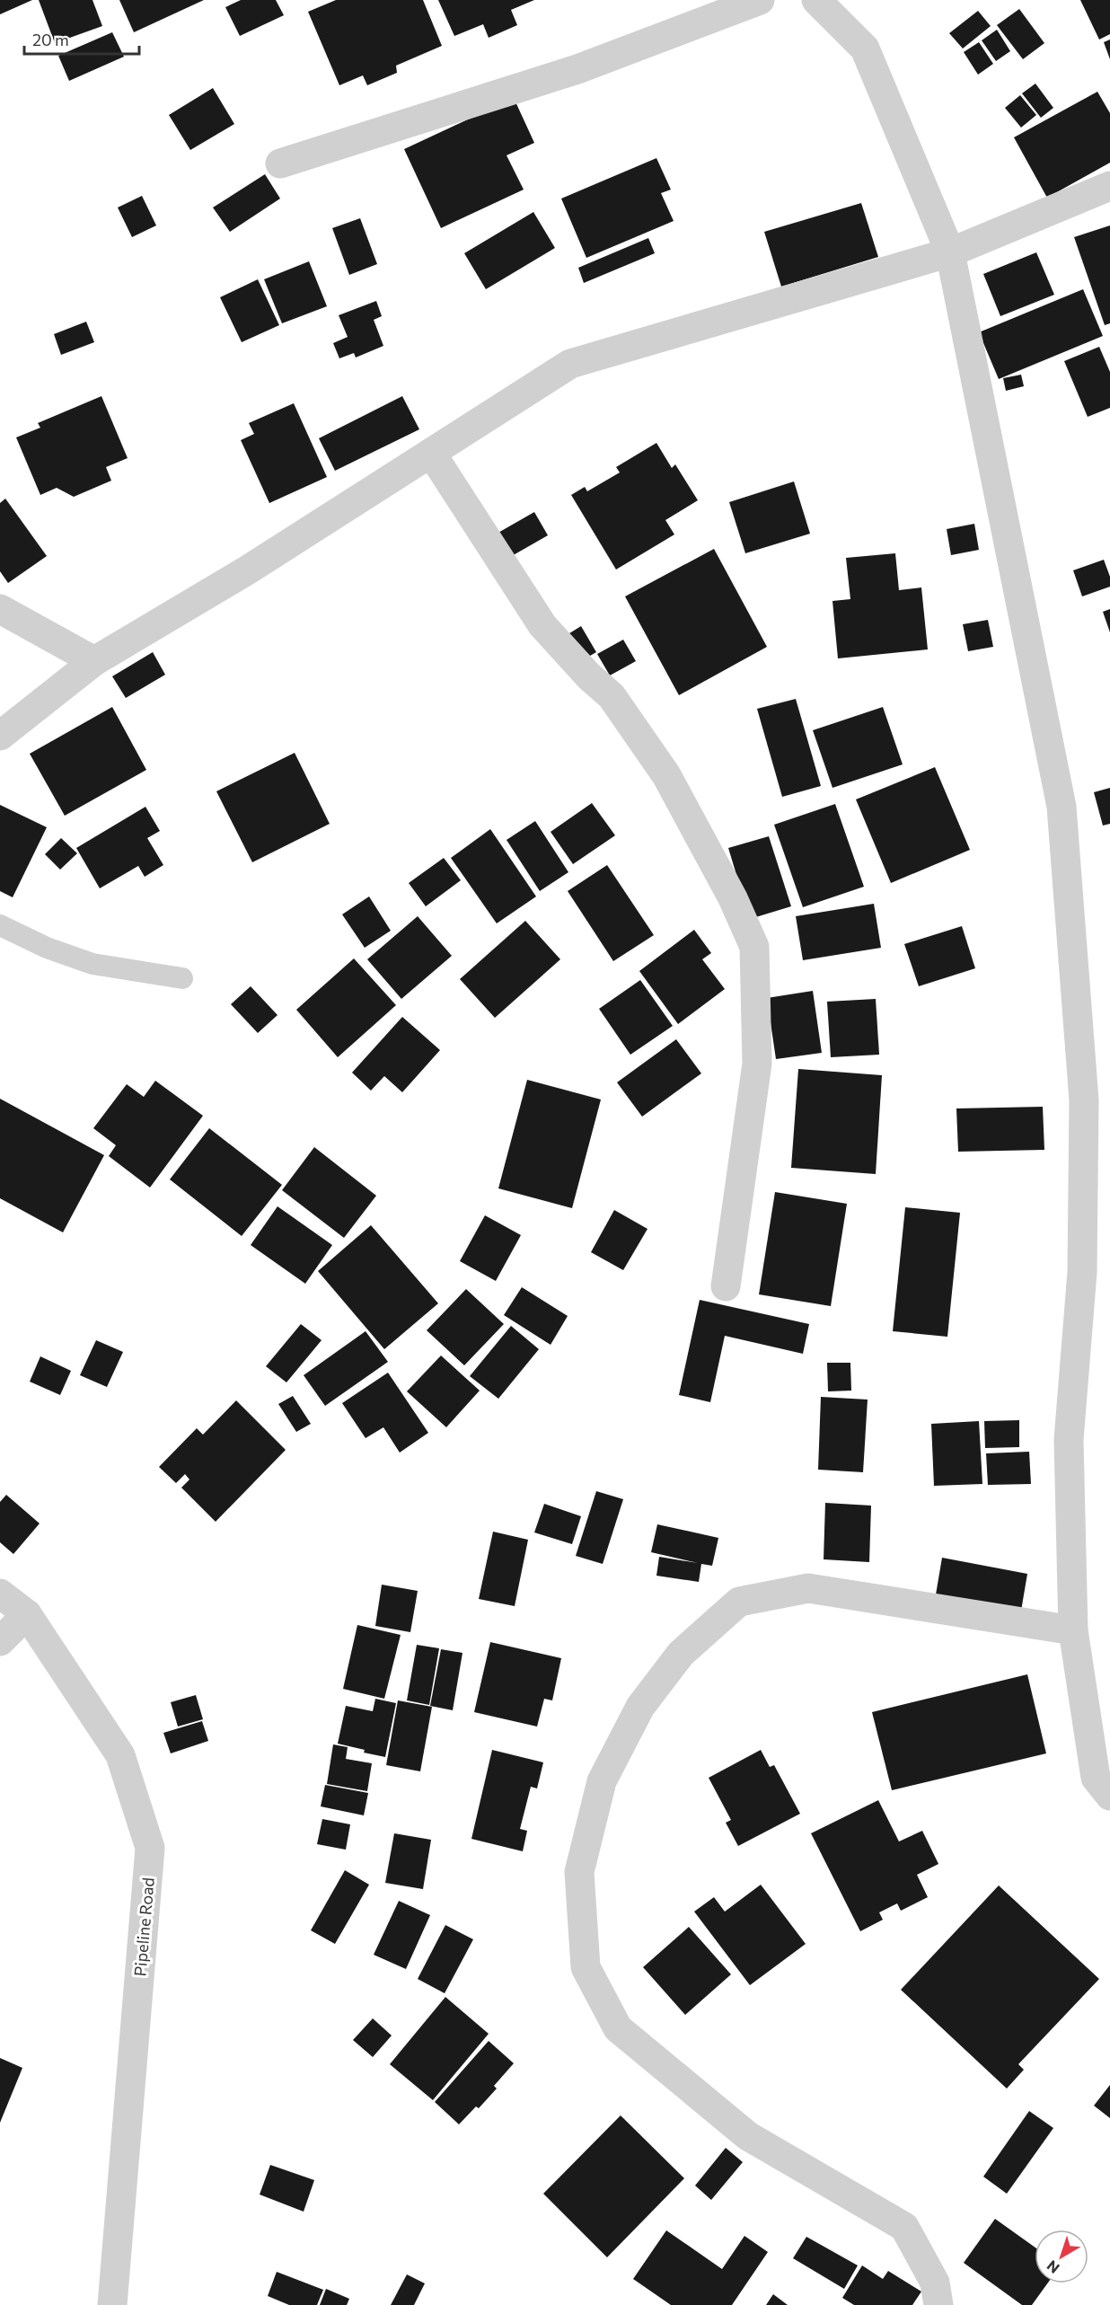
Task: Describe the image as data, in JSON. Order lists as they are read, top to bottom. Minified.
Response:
{"streets":{"street":["Pipeline Road"]},"scale_bar":"20 m","north":"bottom left"}
